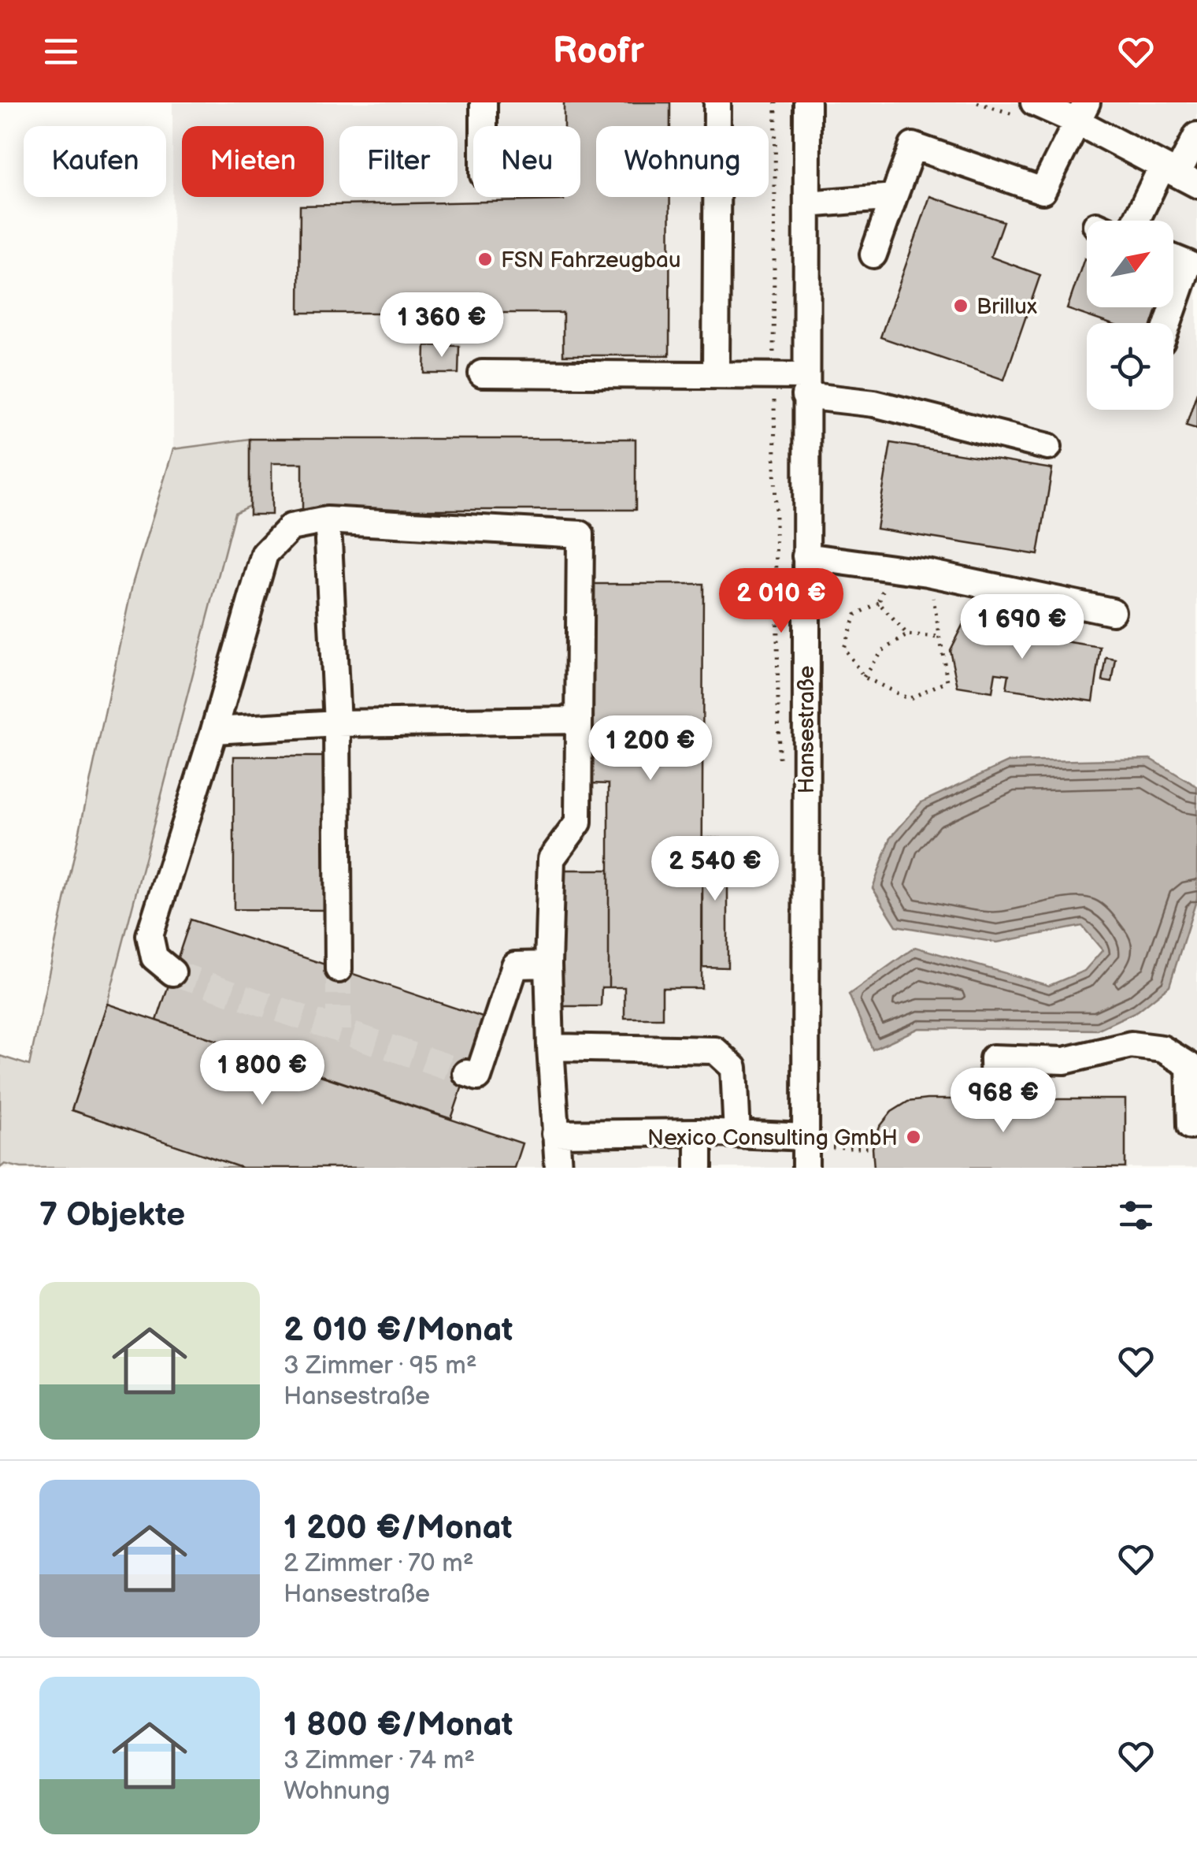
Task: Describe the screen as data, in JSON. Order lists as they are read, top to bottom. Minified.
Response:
{"streets":{"street":["Hansestraße"]},"places":["FSN Fahrzeugbau","Brillux","Nexico Consulting GmbH"],"north":"top right","page":{"header":"Roofr","chip":["Kaufen","Mieten","Filter","Neu","Wohnung"],"price":["1 360 €","2 010 €","1 690 €","1 200 €","2 540 €","1 800 €","968 €"],"heading":"7 Objekte","list":[{"name":"2 010 €/Monat","note":"3 Zimmer · 95 m² · Hansestraße"},{"name":"1 200 €/Monat","note":"2 Zimmer · 70 m² · Hansestraße"},{"name":"1 800 €/Monat","note":"3 Zimmer · 74 m² · Wohnung"}]}}
